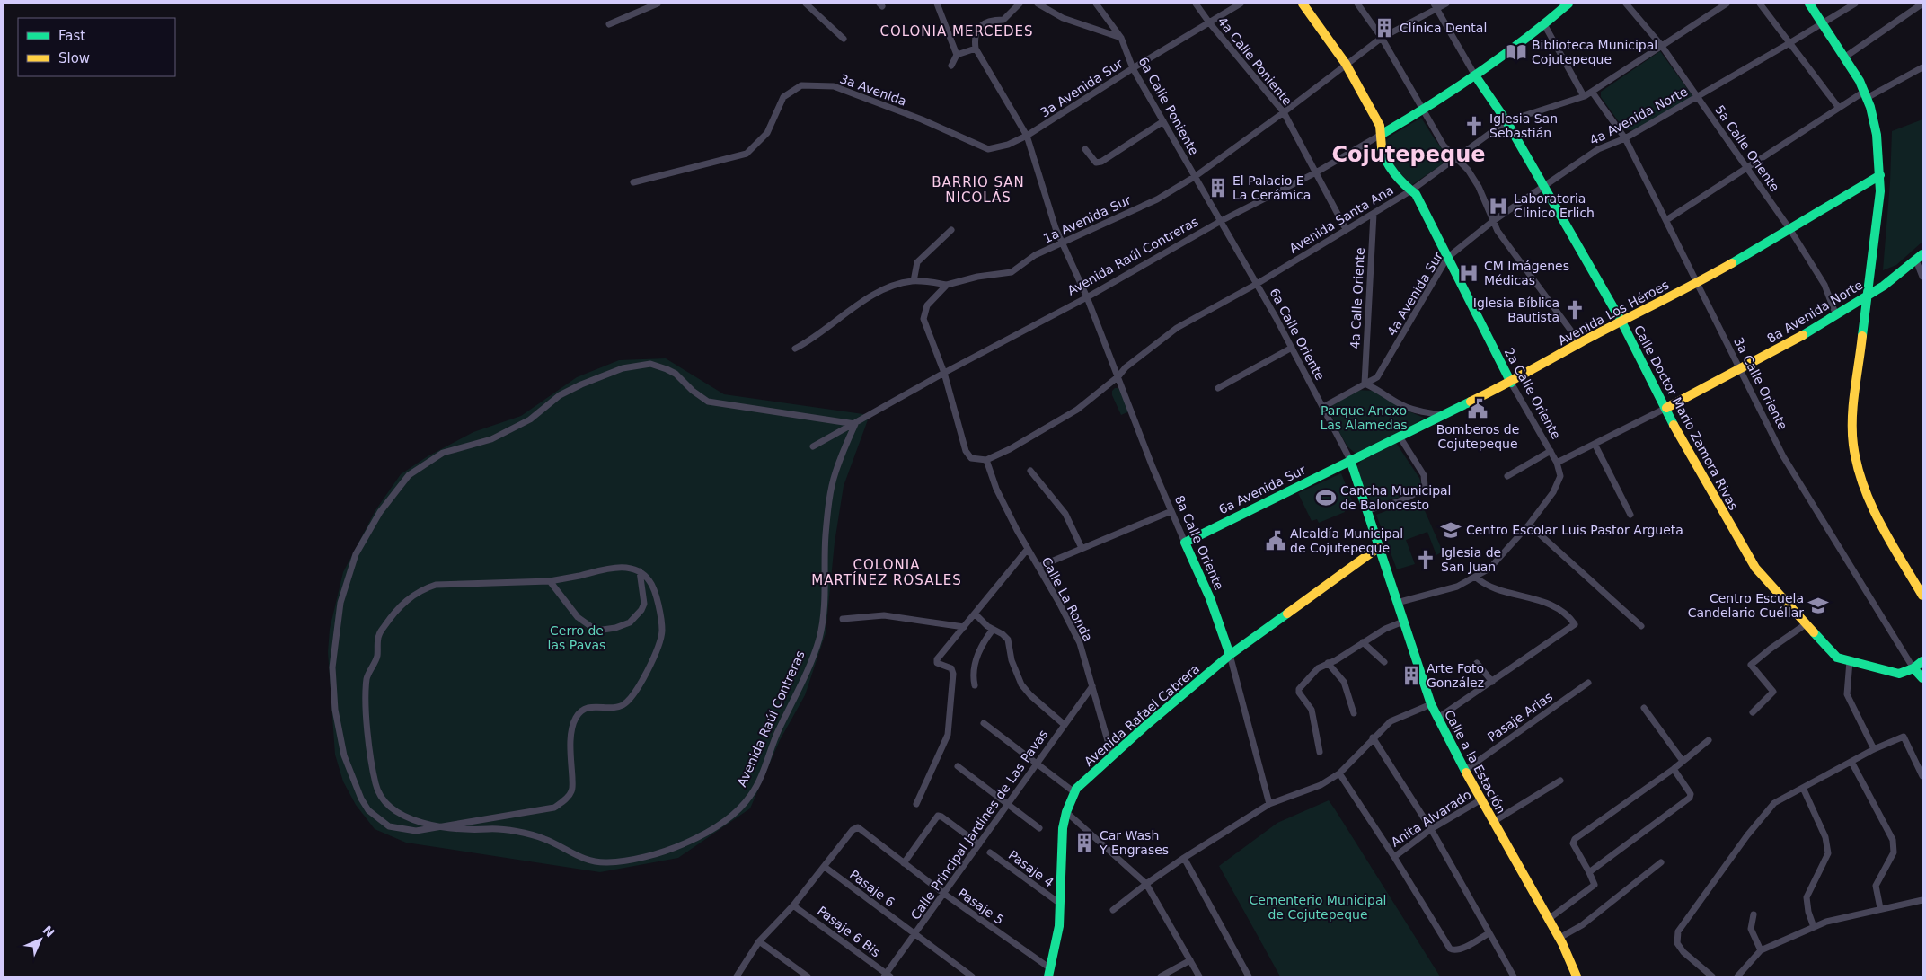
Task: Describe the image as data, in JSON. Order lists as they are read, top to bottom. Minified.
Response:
{"streets":{"street":["4a Calle Poniente","3a Avenida Sur","3a Avenida","6a Calle Poniente","4a Avenida Norte","5a Calle Oriente","1a Avenida Sur","Avenida Santa Ana","Avenida Raúl Contreras","4a Avenida Sur","4a Calle Oriente","8a Avenida Norte","Avenida Los Héroes","6a Calle Oriente","3a Calle Oriente","2a Calle Oriente","Calle Doctor Mario Zamora Rivas","6a Avenida Sur","8a Calle Oriente","Calle La Ronda","Avenida Rafael Cabrera","Pasaje Arias","Calle a la Estación","Anita Alvarado","Calle Principal Jardines de Las Pavas","Pasaje 4","Pasaje 6","Pasaje 5","Pasaje 6 Bis"]},"crossings":[["4a Calle Poniente","3a Avenida Sur"],["4a Calle Poniente","1a Avenida Sur"],["4a Calle Poniente","Avenida Santa Ana"],["4a Calle Poniente","Avenida Raúl Contreras"],["3a Avenida Sur","3a Avenida"],["3a Avenida Sur","6a Calle Poniente"],["3a Avenida Sur","8a Calle Oriente"],["3a Avenida","8a Calle Oriente"],["6a Calle Poniente","1a Avenida Sur"],["6a Calle Poniente","Avenida Raúl Contreras"],["6a Calle Poniente","6a Calle Oriente"],["4a Avenida Norte","5a Calle Oriente"],["4a Avenida Norte","4a Avenida Sur"],["4a Avenida Norte","3a Calle Oriente"],["4a Avenida Norte","Calle Doctor Mario Zamora Rivas"],["5a Calle Oriente","Avenida Santa Ana"],["5a Calle Oriente","8a Avenida Norte"],["5a Calle Oriente","Avenida Los Héroes"],["1a Avenida Sur","2a Calle Oriente"],["1a Avenida Sur","Calle Doctor Mario Zamora Rivas"],["1a Avenida Sur","8a Calle Oriente"],["Avenida Santa Ana","4a Calle Oriente"],["Avenida Santa Ana","6a Calle Oriente"],["Avenida Santa Ana","3a Calle Oriente"],["Avenida Santa Ana","2a Calle Oriente"],["Avenida Santa Ana","Calle Doctor Mario Zamora Rivas"],["Avenida Santa Ana","8a Calle Oriente"],["Avenida Santa Ana","Calle La Ronda"],["Avenida Raúl Contreras","6a Calle Oriente"],["Avenida Raúl Contreras","2a Calle Oriente"],["Avenida Raúl Contreras","Calle Doctor Mario Zamora Rivas"],["Avenida Raúl Contreras","8a Calle Oriente"],["4a Avenida Sur","4a Calle Oriente"],["4a Avenida Sur","6a Calle Oriente"],["4a Avenida Sur","2a Calle Oriente"],["8a Avenida Norte","3a Calle Oriente"],["8a Avenida Norte","Calle Doctor Mario Zamora Rivas"],["Avenida Los Héroes","6a Calle Oriente"],["Avenida Los Héroes","3a Calle Oriente"],["Avenida Los Héroes","2a Calle Oriente"],["Avenida Los Héroes","Calle Doctor Mario Zamora Rivas"],["Avenida Los Héroes","6a Avenida Sur"],["Avenida Los Héroes","Calle a la Estación"],["6a Calle Oriente","6a Avenida Sur"],["6a Calle Oriente","Calle a la Estación"],["3a Calle Oriente","Calle Doctor Mario Zamora Rivas"],["2a Calle Oriente","Calle a la Estación"],["6a Avenida Sur","8a Calle Oriente"],["6a Avenida Sur","Calle a la Estación"],["8a Calle Oriente","Avenida Rafael Cabrera"],["Calle La Ronda","Avenida Rafael Cabrera"],["Calle La Ronda","Calle Principal Jardines de Las Pavas"],["Avenida Rafael Cabrera","Calle a la Estación"],["Avenida Rafael Cabrera","Pasaje 4"],["Avenida Rafael Cabrera","Pasaje 5"],["Pasaje Arias","Calle a la Estación"],["Calle a la Estación","Anita Alvarado"],["Calle Principal Jardines de Las Pavas","Pasaje 6"],["Calle Principal Jardines de Las Pavas","Pasaje 5"],["Calle Principal Jardines de Las Pavas","Pasaje 6 Bis"],["Pasaje 6","Pasaje 5"]],"districts":["COLONIA MERCEDES","Cojutepeque","BARRIO SAN NICOLÁS","COLONIA MARTÍNEZ ROSALES"],"parks":["Parque Anexo Las Alamedas","Cerro de las Pavas","Cementerio Municipal de Cojutepeque"],"places":{"building":["Clínica Dental","El Palacio E La Cerámica","Arte Foto González","Car Wash Y Engrases"],"library":["Biblioteca Municipal Cojutepeque"],"church":["Iglesia San Sebastián","Iglesia Bíblica Bautista","Iglesia de San Juan"],"hospital":["Laboratoria Clinico Erlich","CM Imágenes Médicas"],"public building":["Bomberos de Cojutepeque","Alcaldía Municipal de Cojutepeque"],"sports":["Cancha Municipal de Baloncesto"],"school or university":["Centro Escolar Luis Pastor Argueta","Centro Escuela Candelario Cuéllar"]},"legend":["Fast","Slow"],"north":"top right"}
